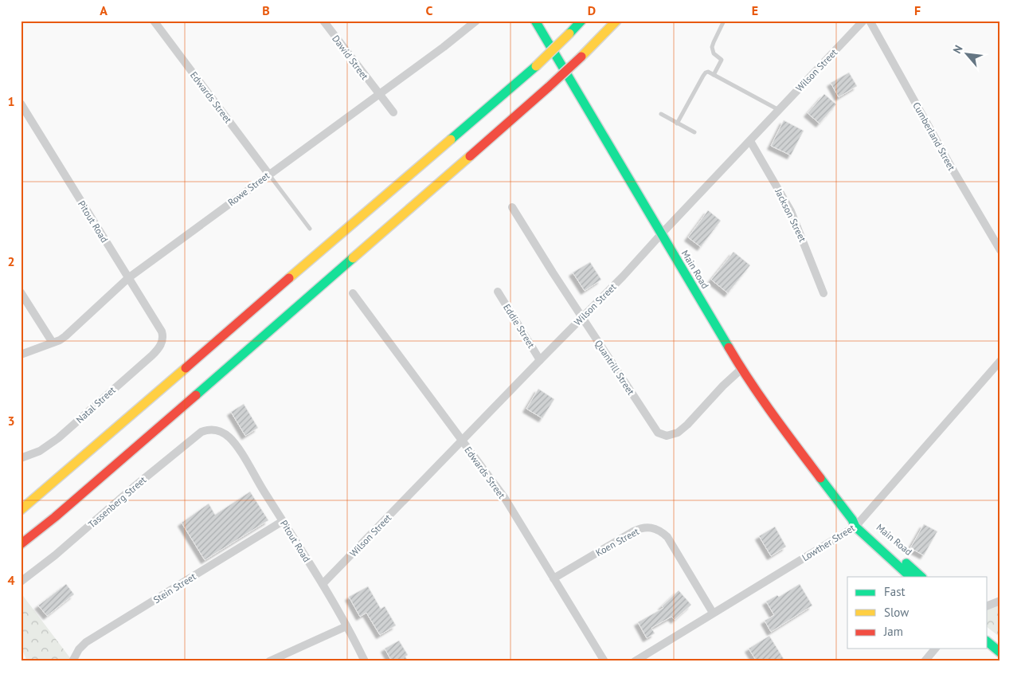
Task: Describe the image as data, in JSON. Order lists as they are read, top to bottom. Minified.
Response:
{"streets":{"main road":["Main Road"],"street":["Dawid Street","Wilson Street","Edwards Street","Cumberland Street","Rowe Street","Jackson Street","Pitout Road","Eddie Street","Quantrill Street","Natal Street","Tassenberg Street","Koen Street","Lowther Street","Stein Street"]},"crossings":[["Dawid Street","Rowe Street"],["Wilson Street","Edwards Street"],["Wilson Street","Jackson Street"],["Wilson Street","Pitout Road"],["Wilson Street","Main Road"],["Wilson Street","Eddie Street"],["Wilson Street","Quantrill Street"],["Edwards Street","Rowe Street"],["Edwards Street","Koen Street"],["Rowe Street","Pitout Road"],["Pitout Road","Natal Street"],["Pitout Road","Tassenberg Street"],["Pitout Road","Stein Street"],["Main Road","Quantrill Street"],["Main Road","Lowther Street"],["Koen Street","Lowther Street"]],"legend":["Fast","Slow","Jam"],"north":"top left","grid":{"columns":["A","B","C","D","E","F"],"rows":["1","2","3","4"]}}
